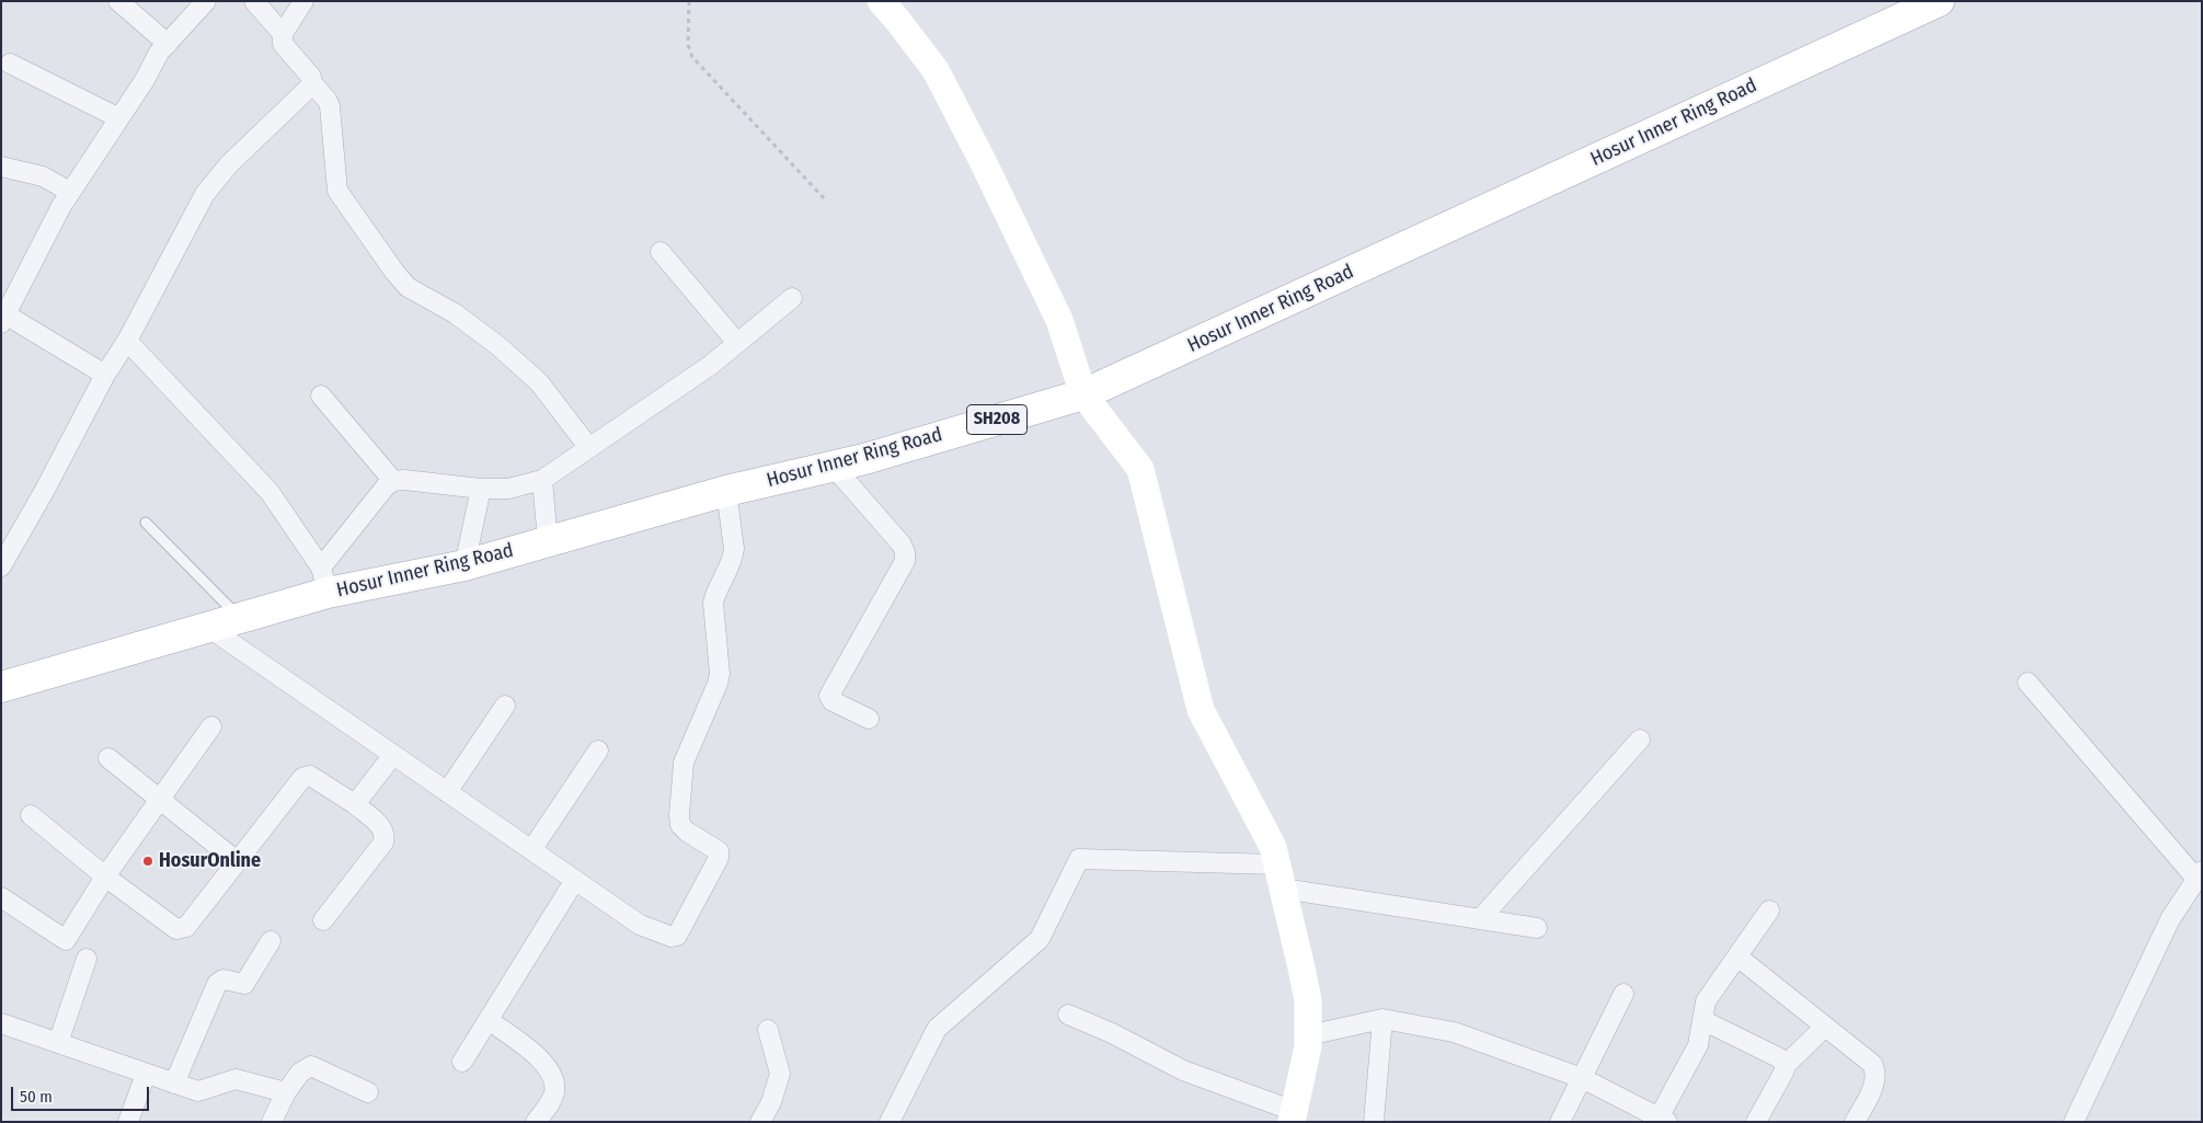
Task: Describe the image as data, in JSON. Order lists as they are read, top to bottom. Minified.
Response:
{"streets":{"main road":["Hosur Inner Ring Road","SH208"]},"places":["HosurOnline"],"scale_bar":"50 m"}
